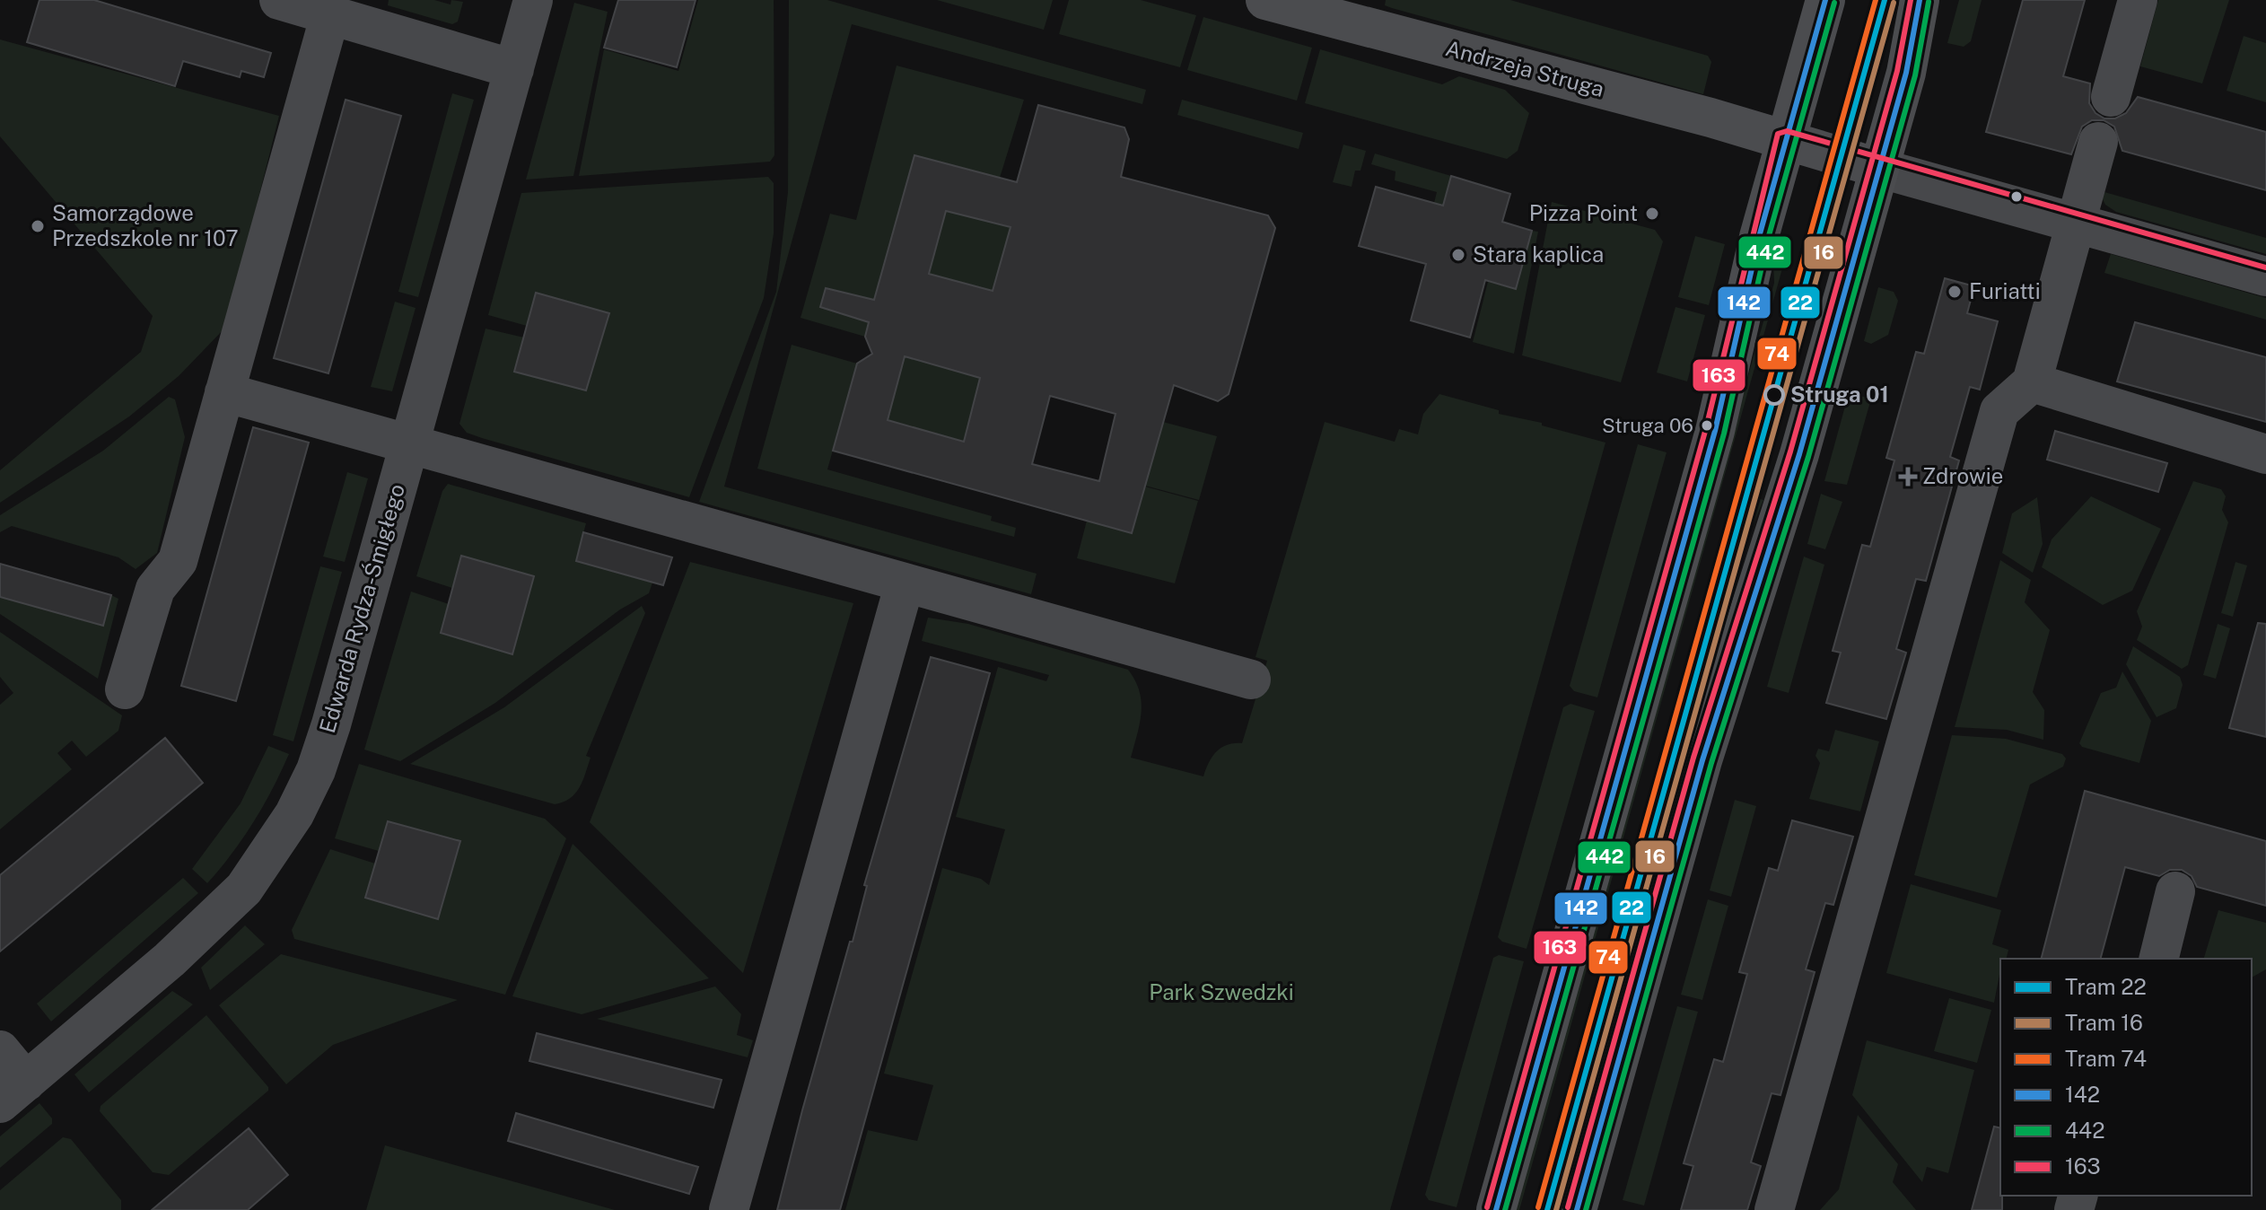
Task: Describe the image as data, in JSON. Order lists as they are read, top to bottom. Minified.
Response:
{"streets":{"street":["Andrzeja Struga","Edwarda Rydza-Śmigłego"]},"parks":["Park Szwedzki"],"places":{"other":["Pizza Point","Samorządowe Przedszkole nr 107","Stara kaplica","Furiatti","Struga 01","Struga 06"],"health":["Zdrowie"]},"lines":["tram line 22","tram line 74","transit line 142","transit line 163","transit line 442","tram line 16"],"legend":["Tram 22","Tram 16","Tram 74","142","442","163"]}
